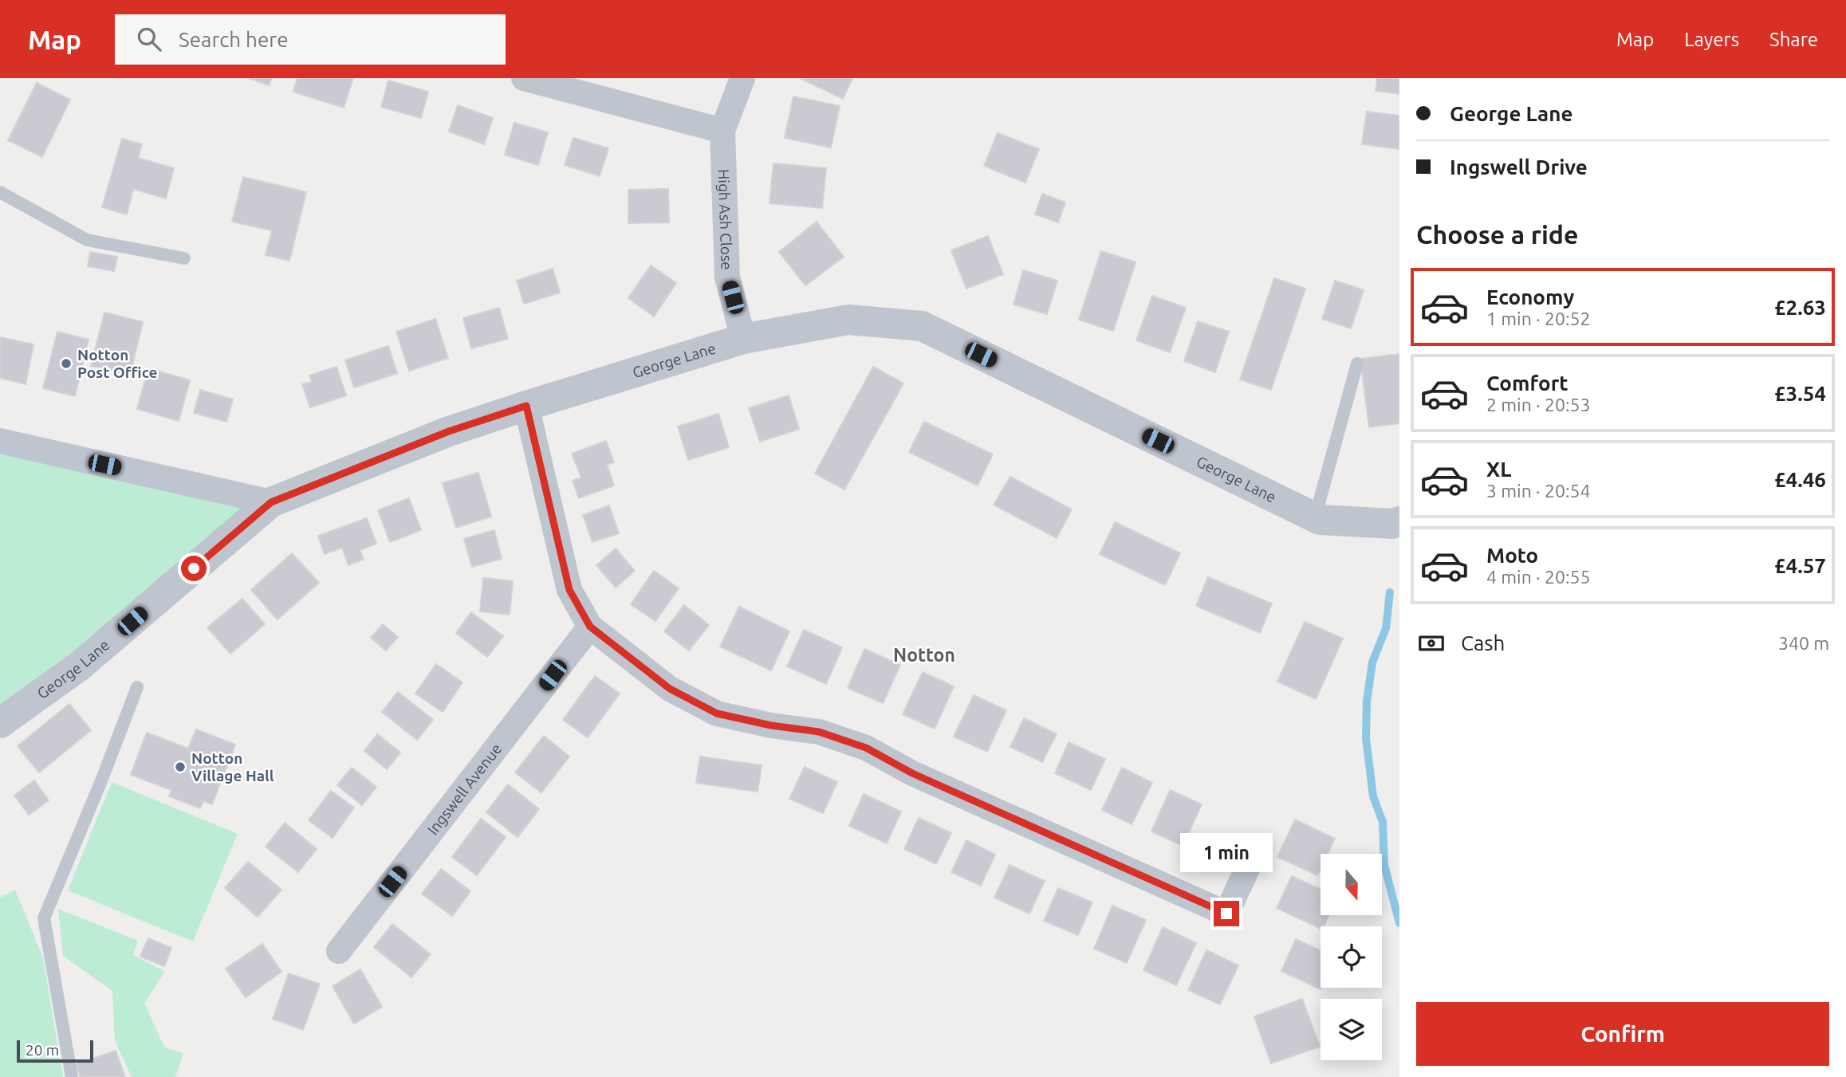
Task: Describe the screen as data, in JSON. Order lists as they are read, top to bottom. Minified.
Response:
{"streets":{"street":["High Ash Close","George Lane","Ingswell Avenue"]},"crossings":[["High Ash Close","George Lane"]],"districts":["Notton"],"places":["Notton Post Office","Notton Village Hall"],"scale_bar":"20 m","north":"bottom","page":{"header":"Map","search":"Search here","nav":["Map","Layers","Share"],"banner":["George Lane","Ingswell Drive"],"heading":"Choose a ride","list":[{"name":"Economy","note":"1 min · 20:52","value":"£2.63"},{"name":"Comfort","note":"2 min · 20:53","value":"£3.54"},{"name":"XL","note":"3 min · 20:54","value":"£4.46"},{"name":"Moto","note":"4 min · 20:55","value":"£4.57"}],"pay":["Cash","340 m"],"bubble":"1 min","buttons":"Confirm","scale":"20 m"}}
